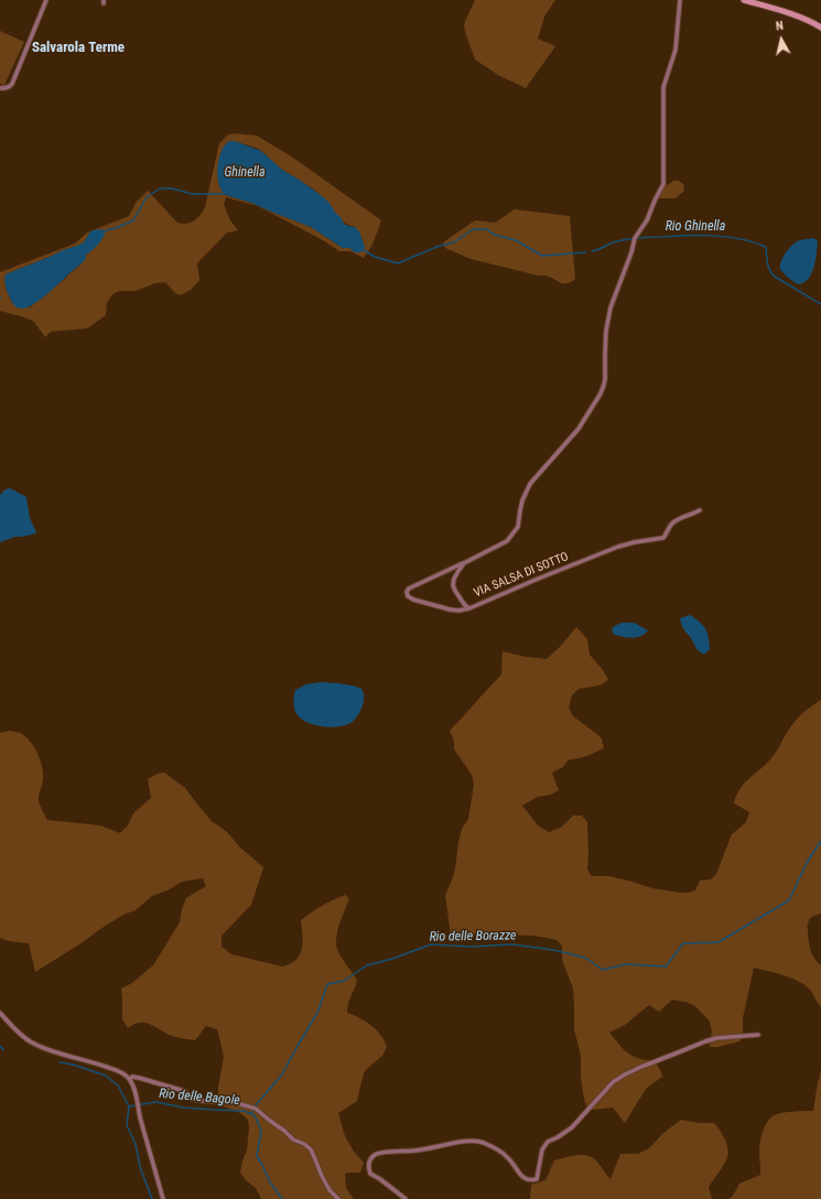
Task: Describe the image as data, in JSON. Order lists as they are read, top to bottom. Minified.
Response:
{"streets":{"street":["VIA SALSA DI SOTTO"]},"districts":["Salvarola Terme"],"water":["Ghinella","Rio Ghinella","Rio delle Borazze","Rio delle Bagole"],"north":"top"}
